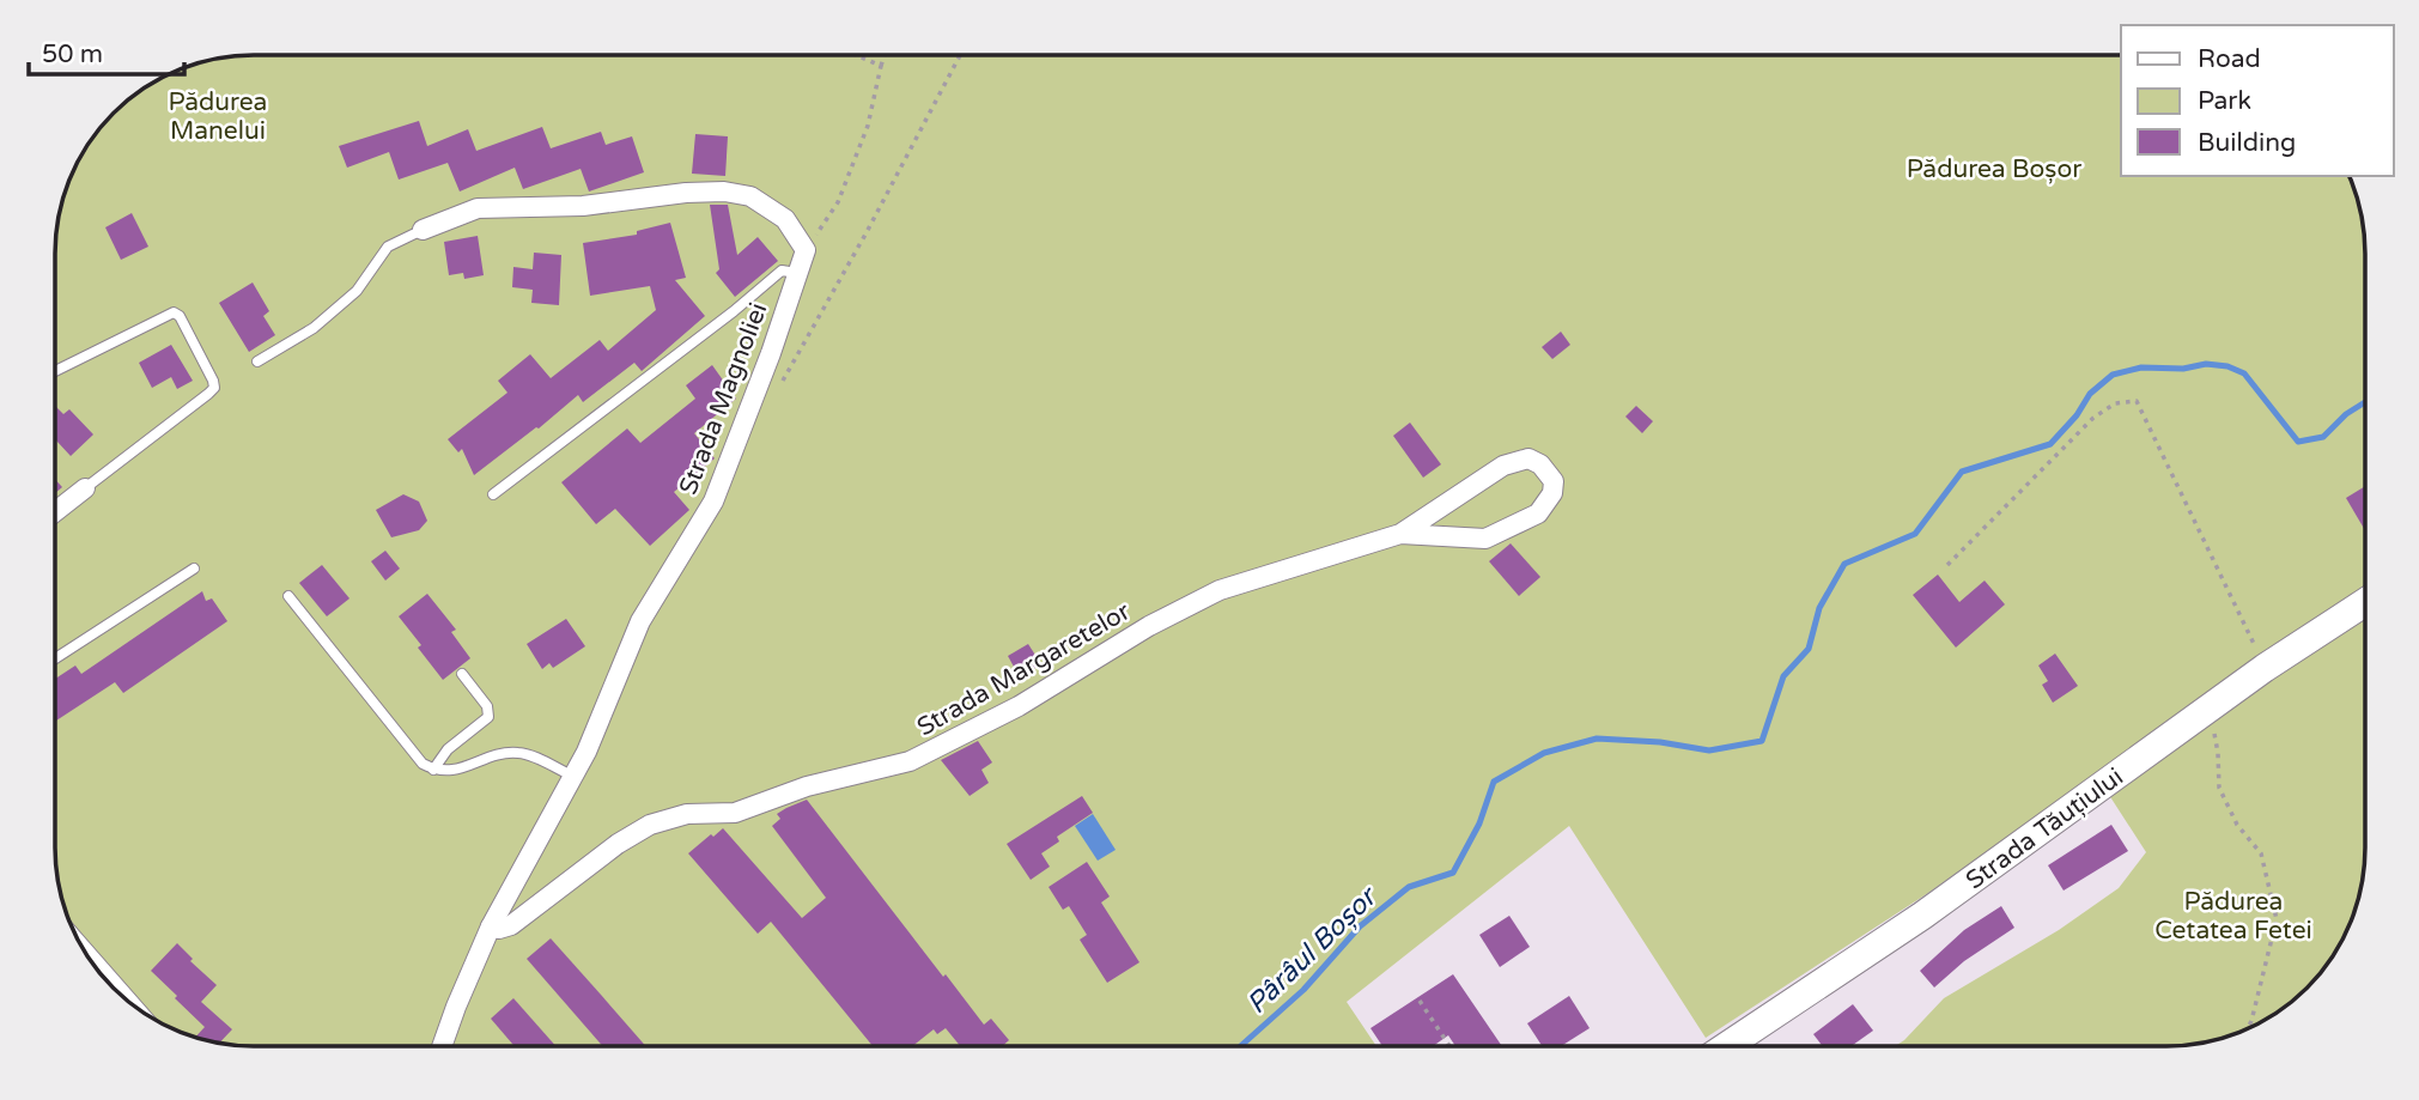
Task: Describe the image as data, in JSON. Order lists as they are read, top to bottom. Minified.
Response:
{"streets":{"main road":["Strada Tăuțiului"],"street":["Strada Magnoliei","Strada Margaretelor"]},"crossings":[["Strada Magnoliei","Strada Margaretelor"]],"water":["Pârâul Boșor"],"parks":["Pădurea Manelui","Pădurea Boșor","Pădurea Cetatea Fetei"],"legend":["Road","Park","Building"],"scale_bar":"50 m"}
